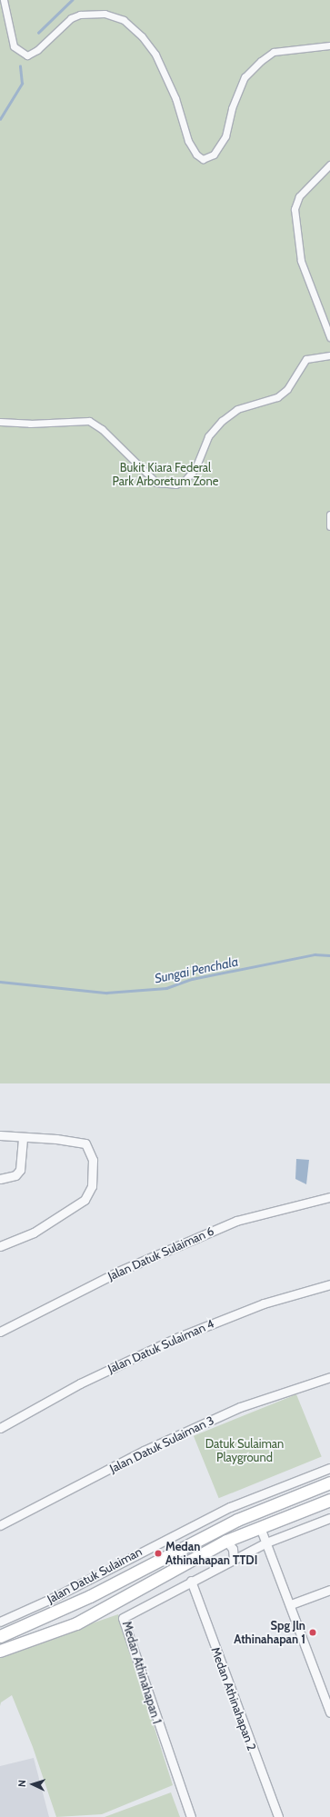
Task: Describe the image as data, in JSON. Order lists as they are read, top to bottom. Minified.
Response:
{"streets":{"main road":["Jalan Datuk Sulaiman"],"street":["Jalan Datuk Sulaiman 6","Jalan Datuk Sulaiman 4","Jalan Datuk Sulaiman 3","Medan Athinahapan 1","Medan Athinahapan 2"]},"crossings":[["Medan Athinahapan 1","Medan Athinahapan 2"]],"water":["Sungai Penchala"],"parks":["Bukit Kiara Federal Park Arboretum Zone","Datuk Sulaiman Playground"],"places":["Medan Athinahapan TTDI","Spg Jln Athinahapan 1"],"north":"left"}
